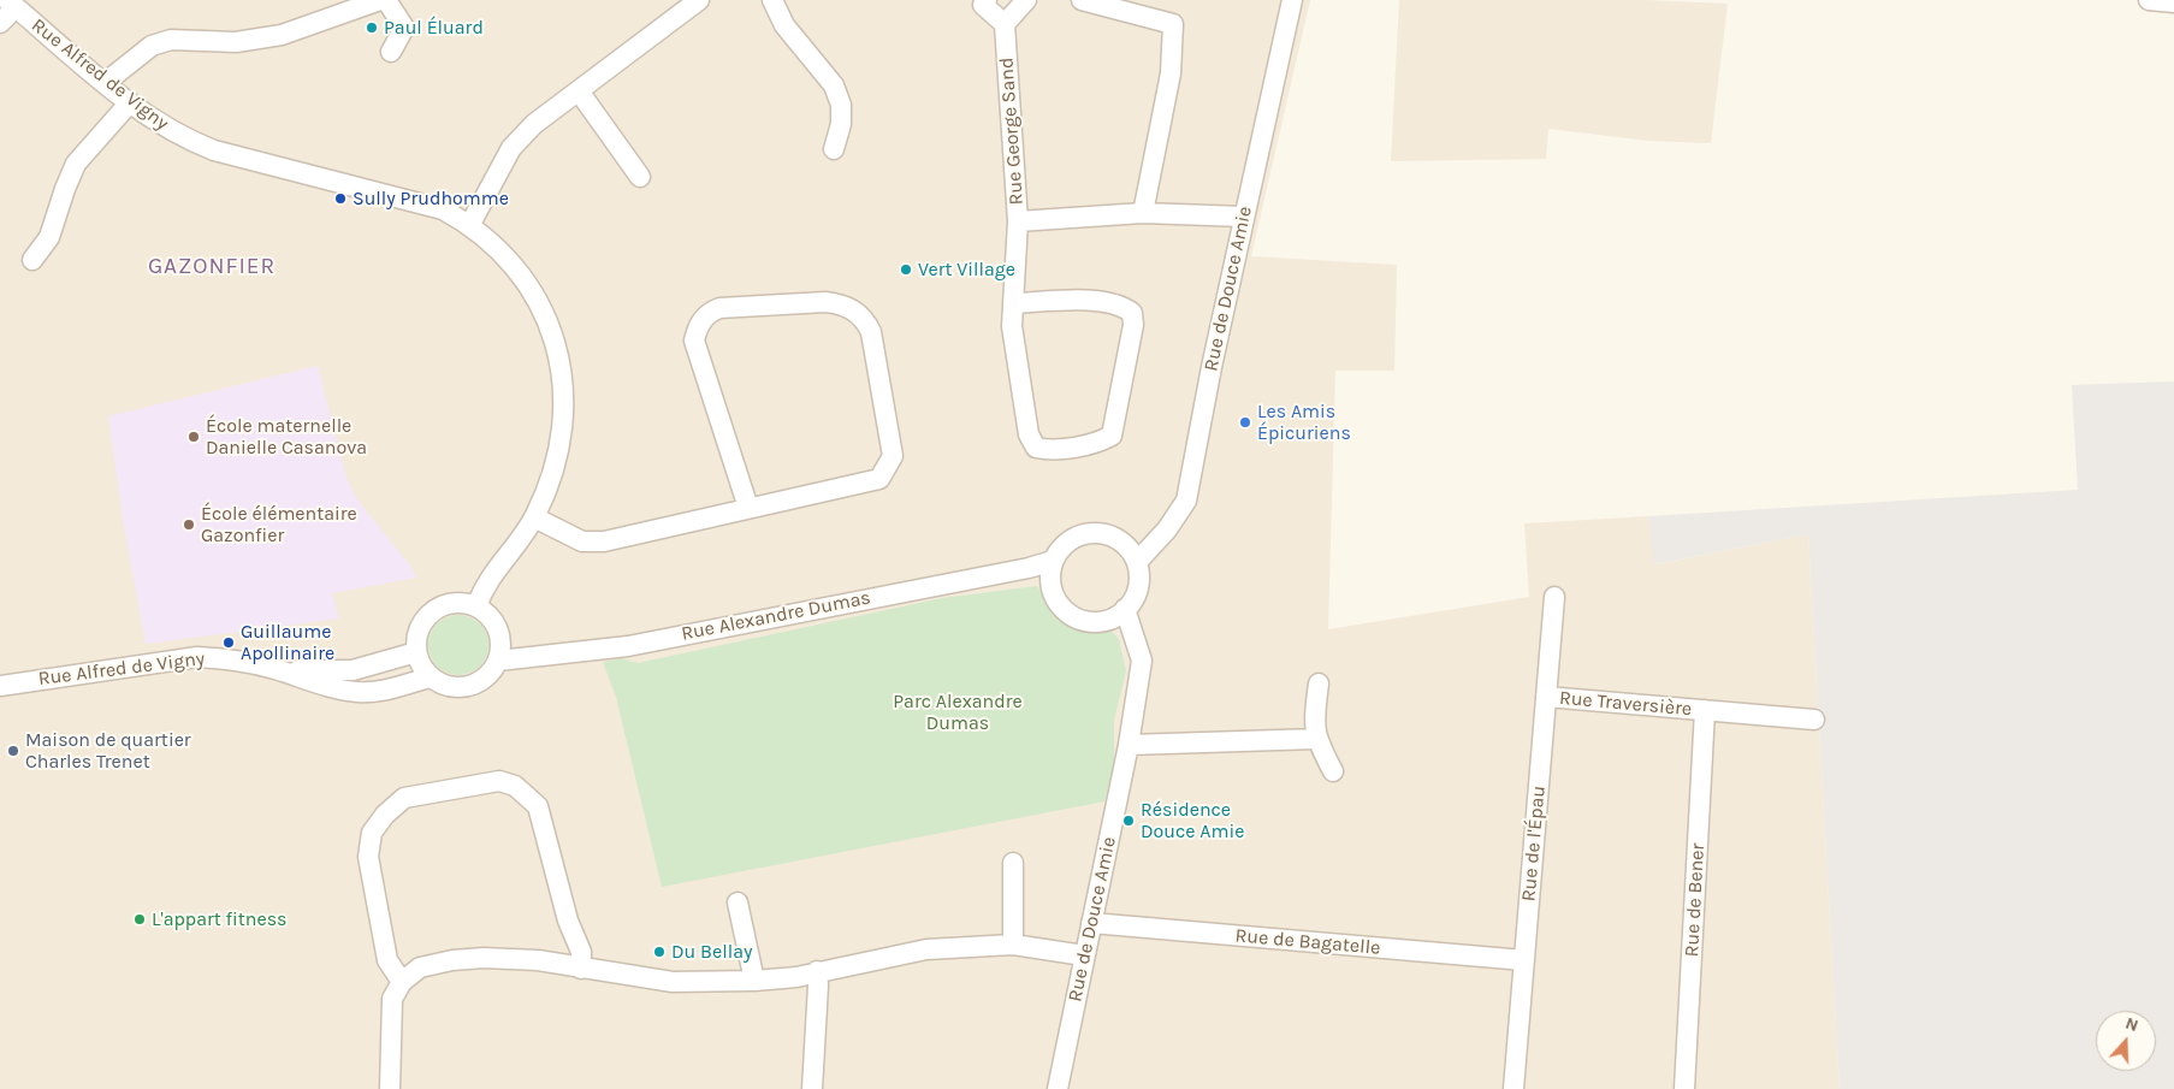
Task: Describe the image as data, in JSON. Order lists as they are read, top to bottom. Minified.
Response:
{"streets":{"street":["Rue Alfred de Vigny","Rue George Sand","Rue de Douce Amie","Rue Alexandre Dumas","Rue Traversière","Rue de l'Épau","Rue de Bener","Rue de Bagatelle"]},"crossings":[["Rue Alfred de Vigny","Rue Alexandre Dumas"],["Rue George Sand","Rue de Douce Amie"],["Rue de Douce Amie","Rue Alexandre Dumas"],["Rue de Douce Amie","Rue de Bagatelle"],["Rue Traversière","Rue de l'Épau"],["Rue Traversière","Rue de Bener"],["Rue de l'Épau","Rue de Bagatelle"]],"districts":["GAZONFIER"],"parks":["Parc Alexandre Dumas"],"places":["Paul Éluard","Sully Prudhomme","Vert Village","Les Amis Épicuriens","École maternelle Danielle Casanova","École élémentaire Gazonfier","Guillaume Apollinaire","Maison de quartier Charles Trenet","Résidence Douce Amie","L'appart fitness","Du Bellay"],"north":"top"}
